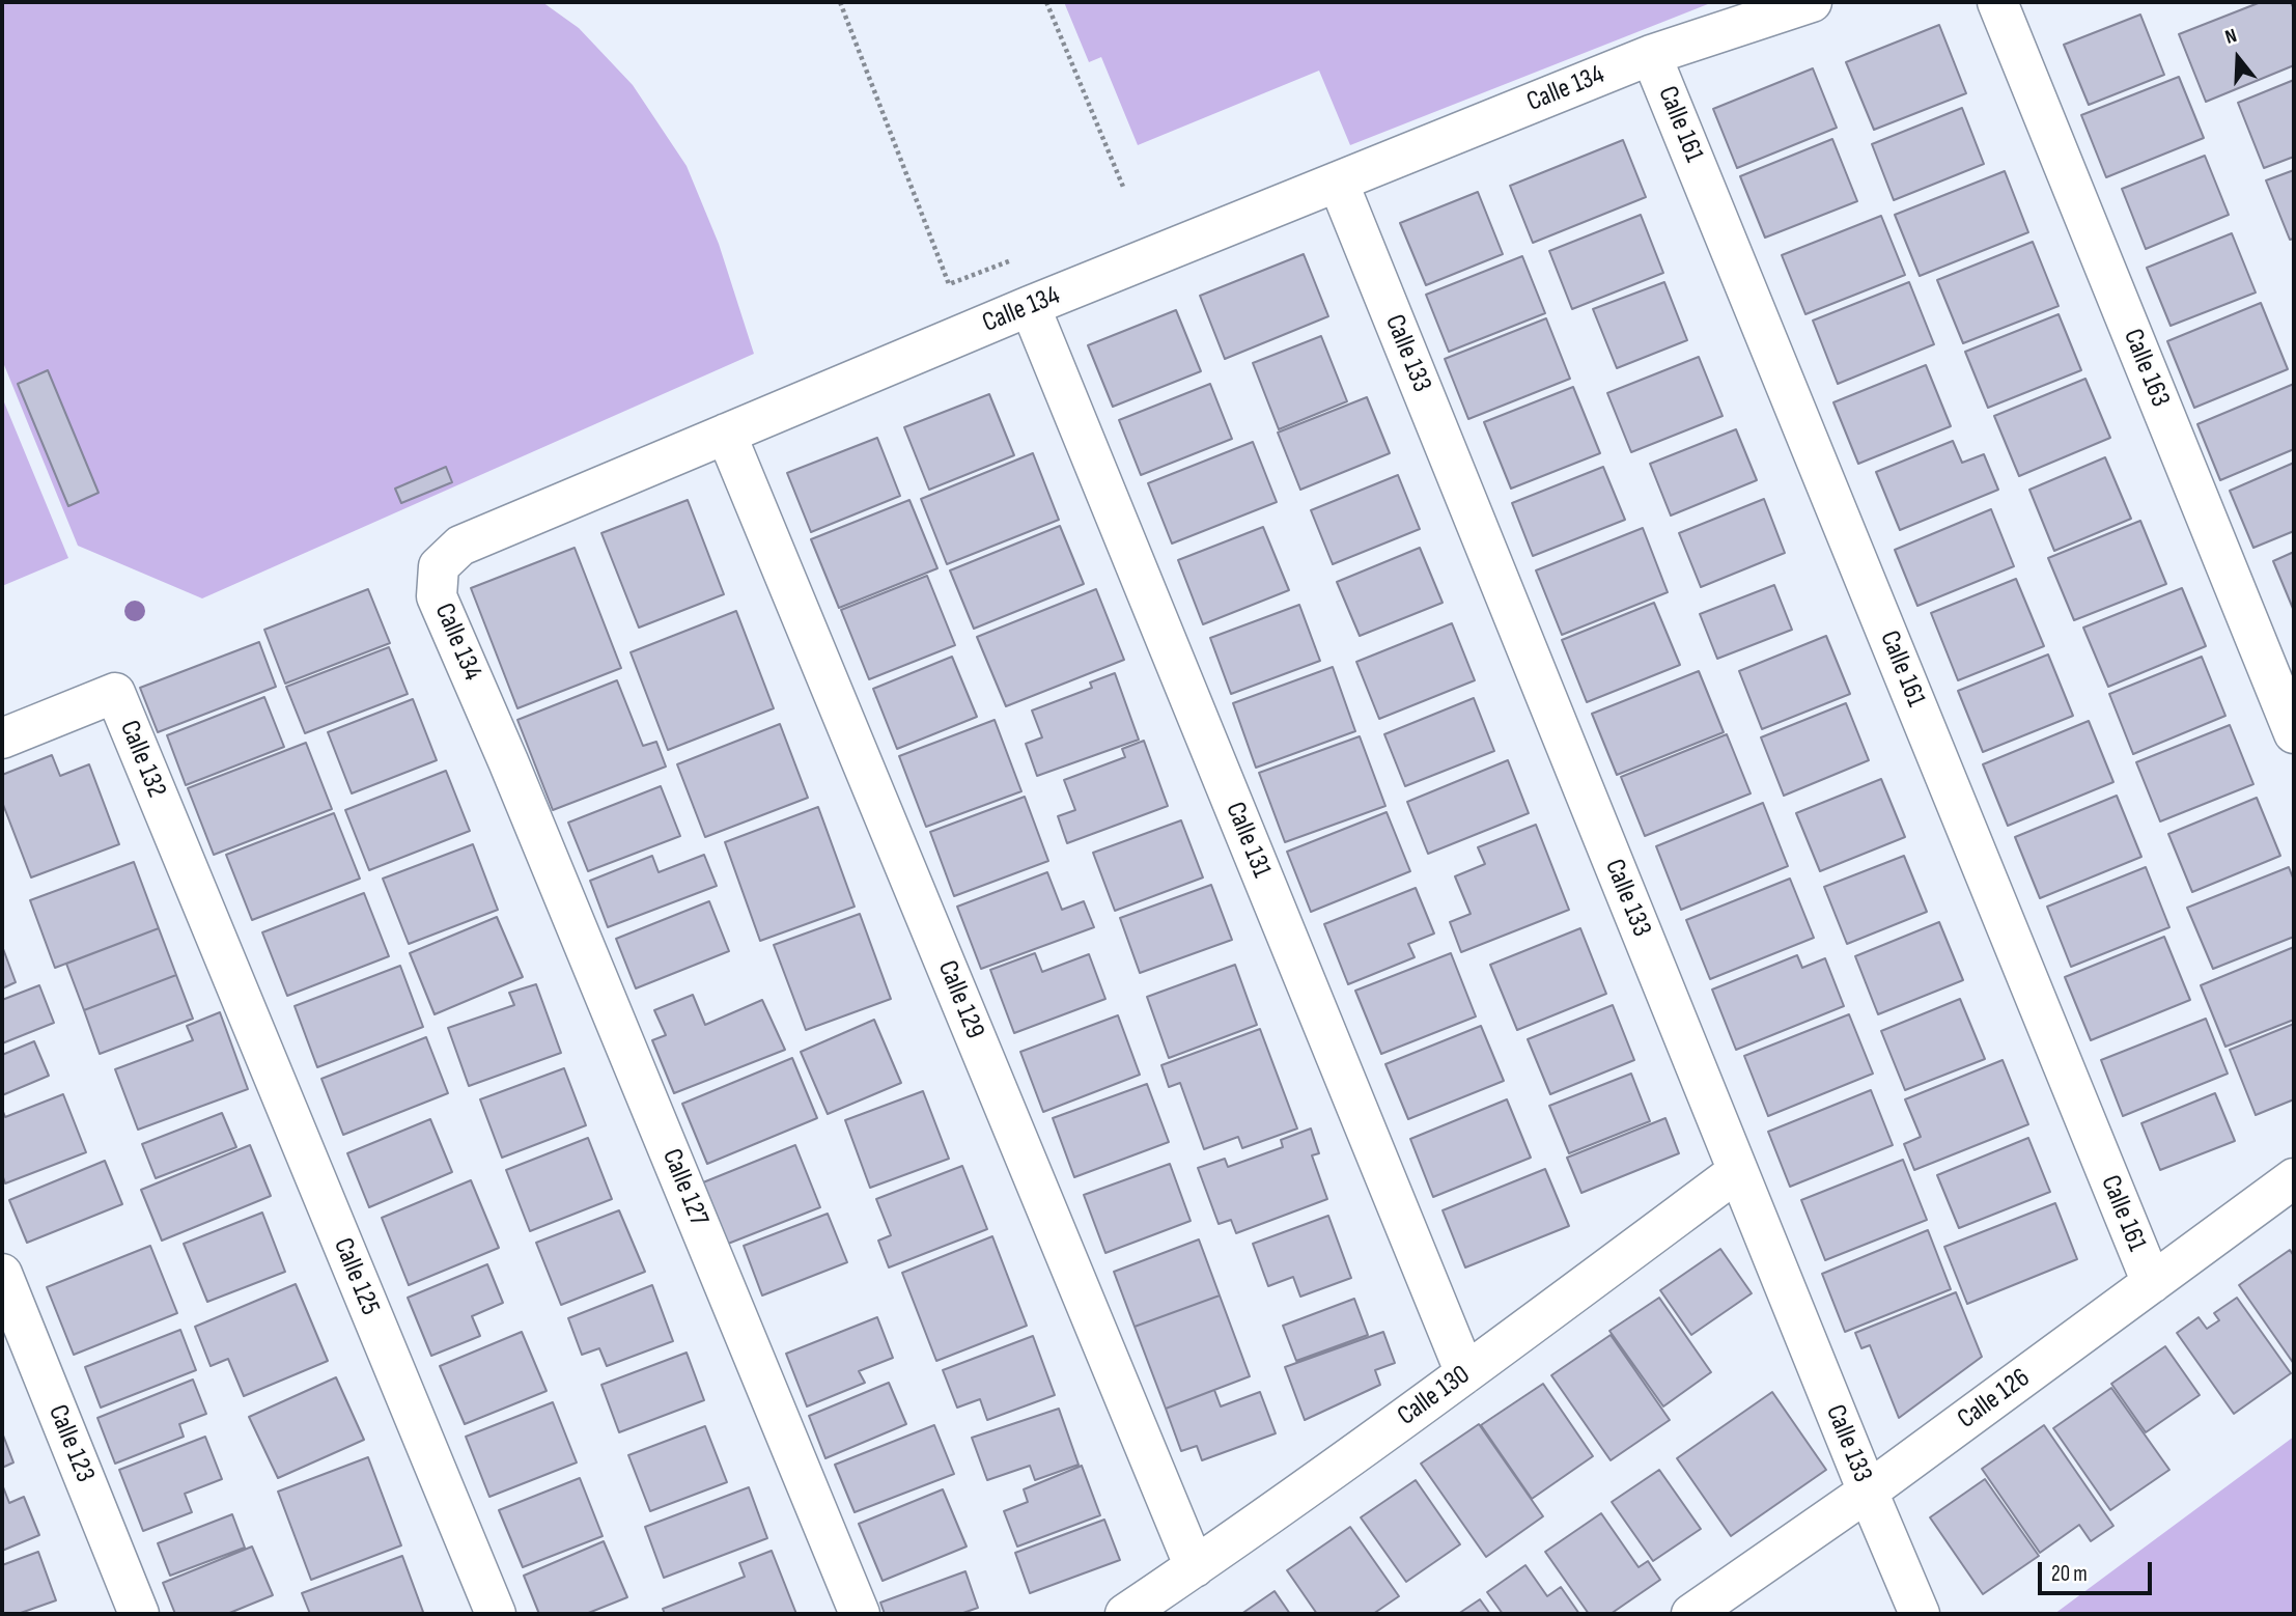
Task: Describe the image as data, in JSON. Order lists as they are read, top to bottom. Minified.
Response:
{"streets":{"street":["Calle 134","Calle 161","Calle 133","Calle 163","Calle 132","Calle 131","Calle 129","Calle 127","Calle 125","Calle 130","Calle 126","Calle 123"]},"crossings":[["Calle 134","Calle 161"],["Calle 134","Calle 133"],["Calle 134","Calle 131"],["Calle 134","Calle 129"],["Calle 134","Calle 127"],["Calle 161","Calle 126"],["Calle 133","Calle 130"],["Calle 133","Calle 126"],["Calle 132","Calle 125"],["Calle 131","Calle 130"],["Calle 129","Calle 130"]],"scale_bar":"20 m","north":"top"}
